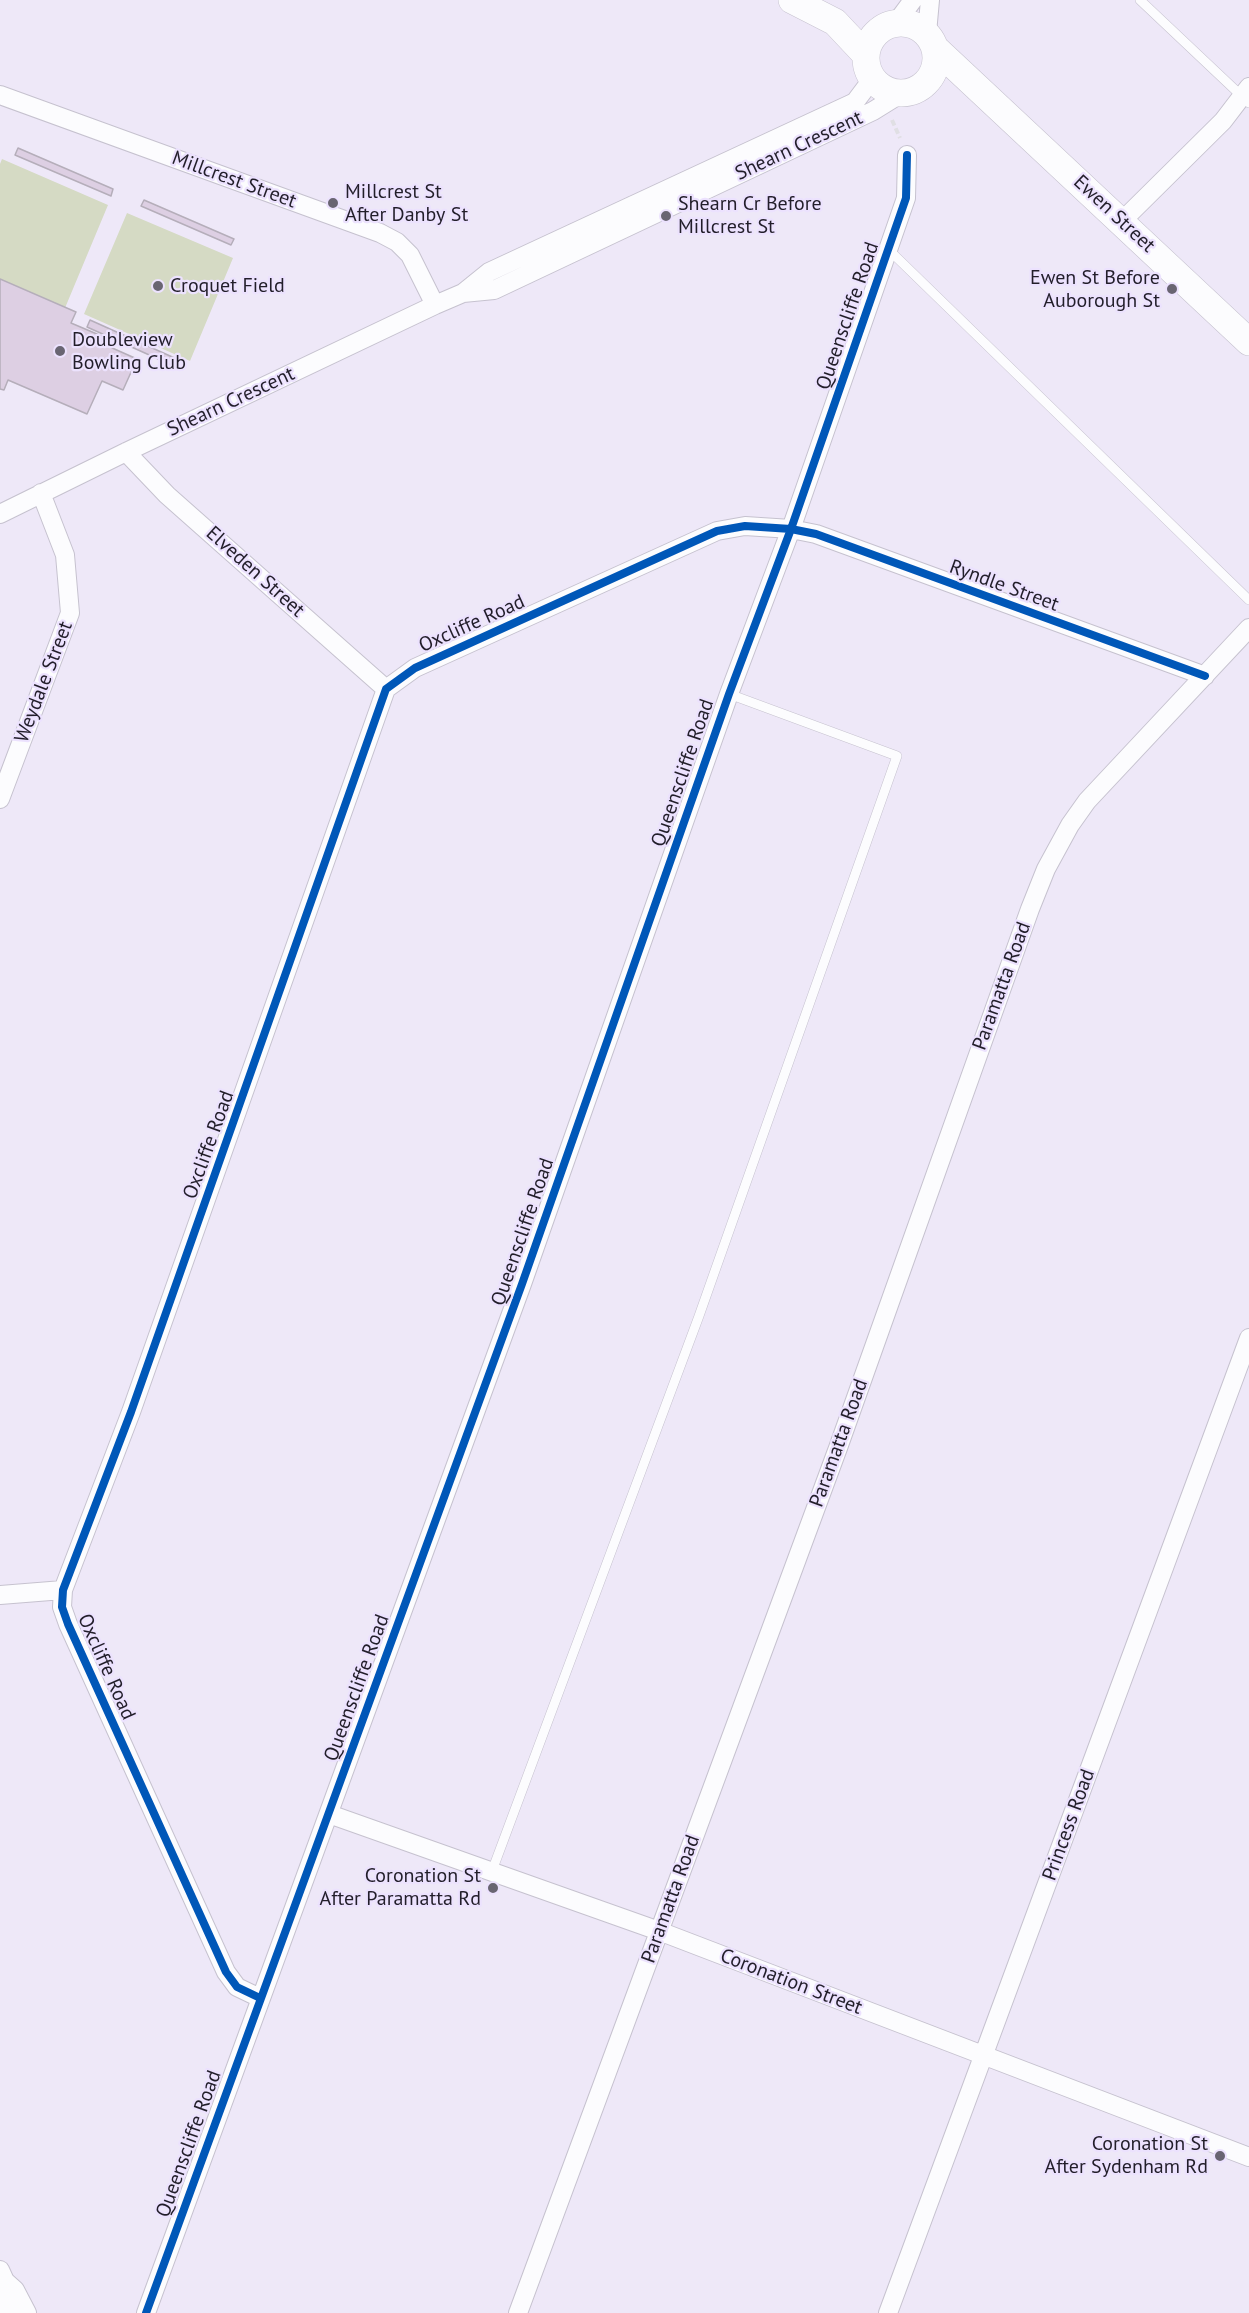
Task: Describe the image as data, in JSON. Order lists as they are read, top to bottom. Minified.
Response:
{"streets":{"main road":["Ewen Street"],"street":["Shearn Crescent","Millcrest Street","Queenscliffe Road","Elveden Street","Ryndle Street","Oxcliffe Road","Weydale Street","Paramatta Road","Princess Road","Coronation Street"]},"crossings":[["Shearn Crescent","Millcrest Street"],["Shearn Crescent","Ewen Street"],["Shearn Crescent","Elveden Street"],["Shearn Crescent","Weydale Street"],["Queenscliffe Road","Ryndle Street"],["Queenscliffe Road","Oxcliffe Road"],["Queenscliffe Road","Coronation Street"],["Elveden Street","Oxcliffe Road"],["Ryndle Street","Oxcliffe Road"],["Ryndle Street","Paramatta Road"],["Paramatta Road","Coronation Street"],["Princess Road","Coronation Street"]],"places":["Millcrest St After Danby St","Shearn Cr Before Millcrest St","Croquet Field","Ewen St Before Auborough St","Doubleview Bowling Club","Coronation St After Paramatta Rd","Coronation St After Sydenham Rd"]}
